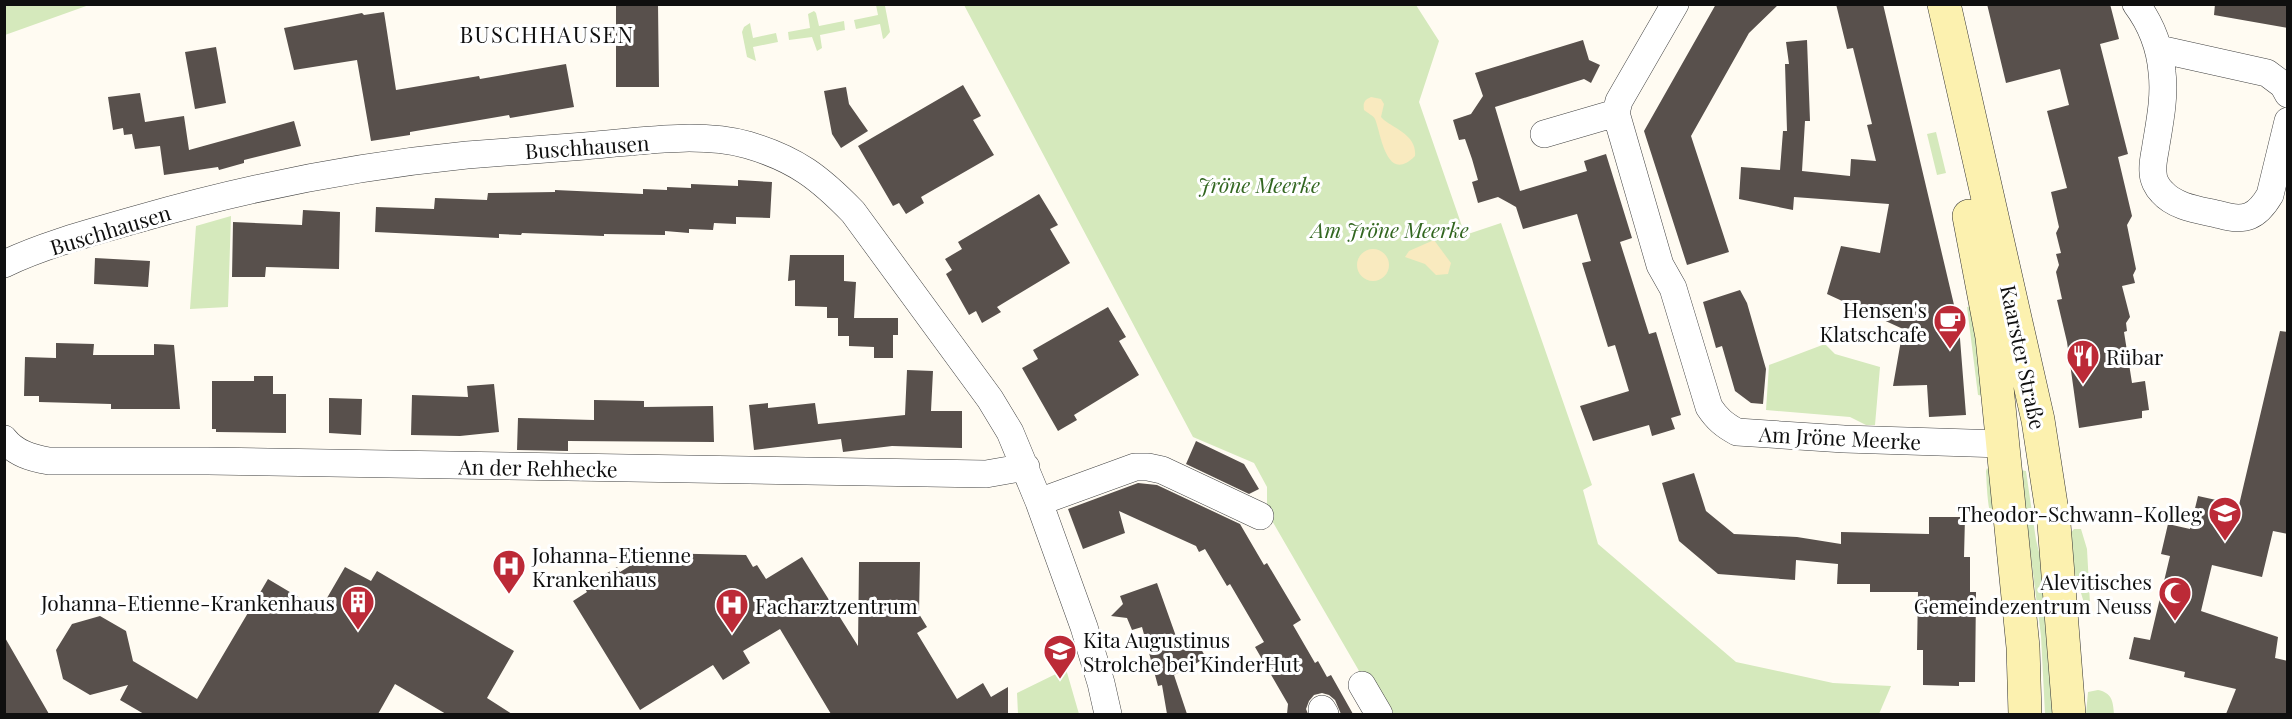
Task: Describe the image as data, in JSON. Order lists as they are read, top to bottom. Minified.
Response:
{"streets":{"main road":["Kaarster Straße"],"street":["Buschhausen","Am Jröne Meerke","An der Rehhecke"]},"crossings":[["Buschhausen","An der Rehhecke"],["Kaarster Straße","Am Jröne Meerke"]],"districts":["BUSCHHAUSEN"],"parks":["Jröne Meerke","Am Jröne Meerke"],"places":{"cafe":["Hensen's Klatschcafe"],"restaurant":["Rübar"],"school or university":["Theodor-Schwann-Kolleg","Kita Augustinus Strolche bei KinderHut"],"hospital":["Johanna-Etienne Krankenhaus","Facharztzentrum"],"mosque":["Alevitisches Gemeindezentrum Neuss"],"building":["Johanna-Etienne-Krankenhaus"]}}
